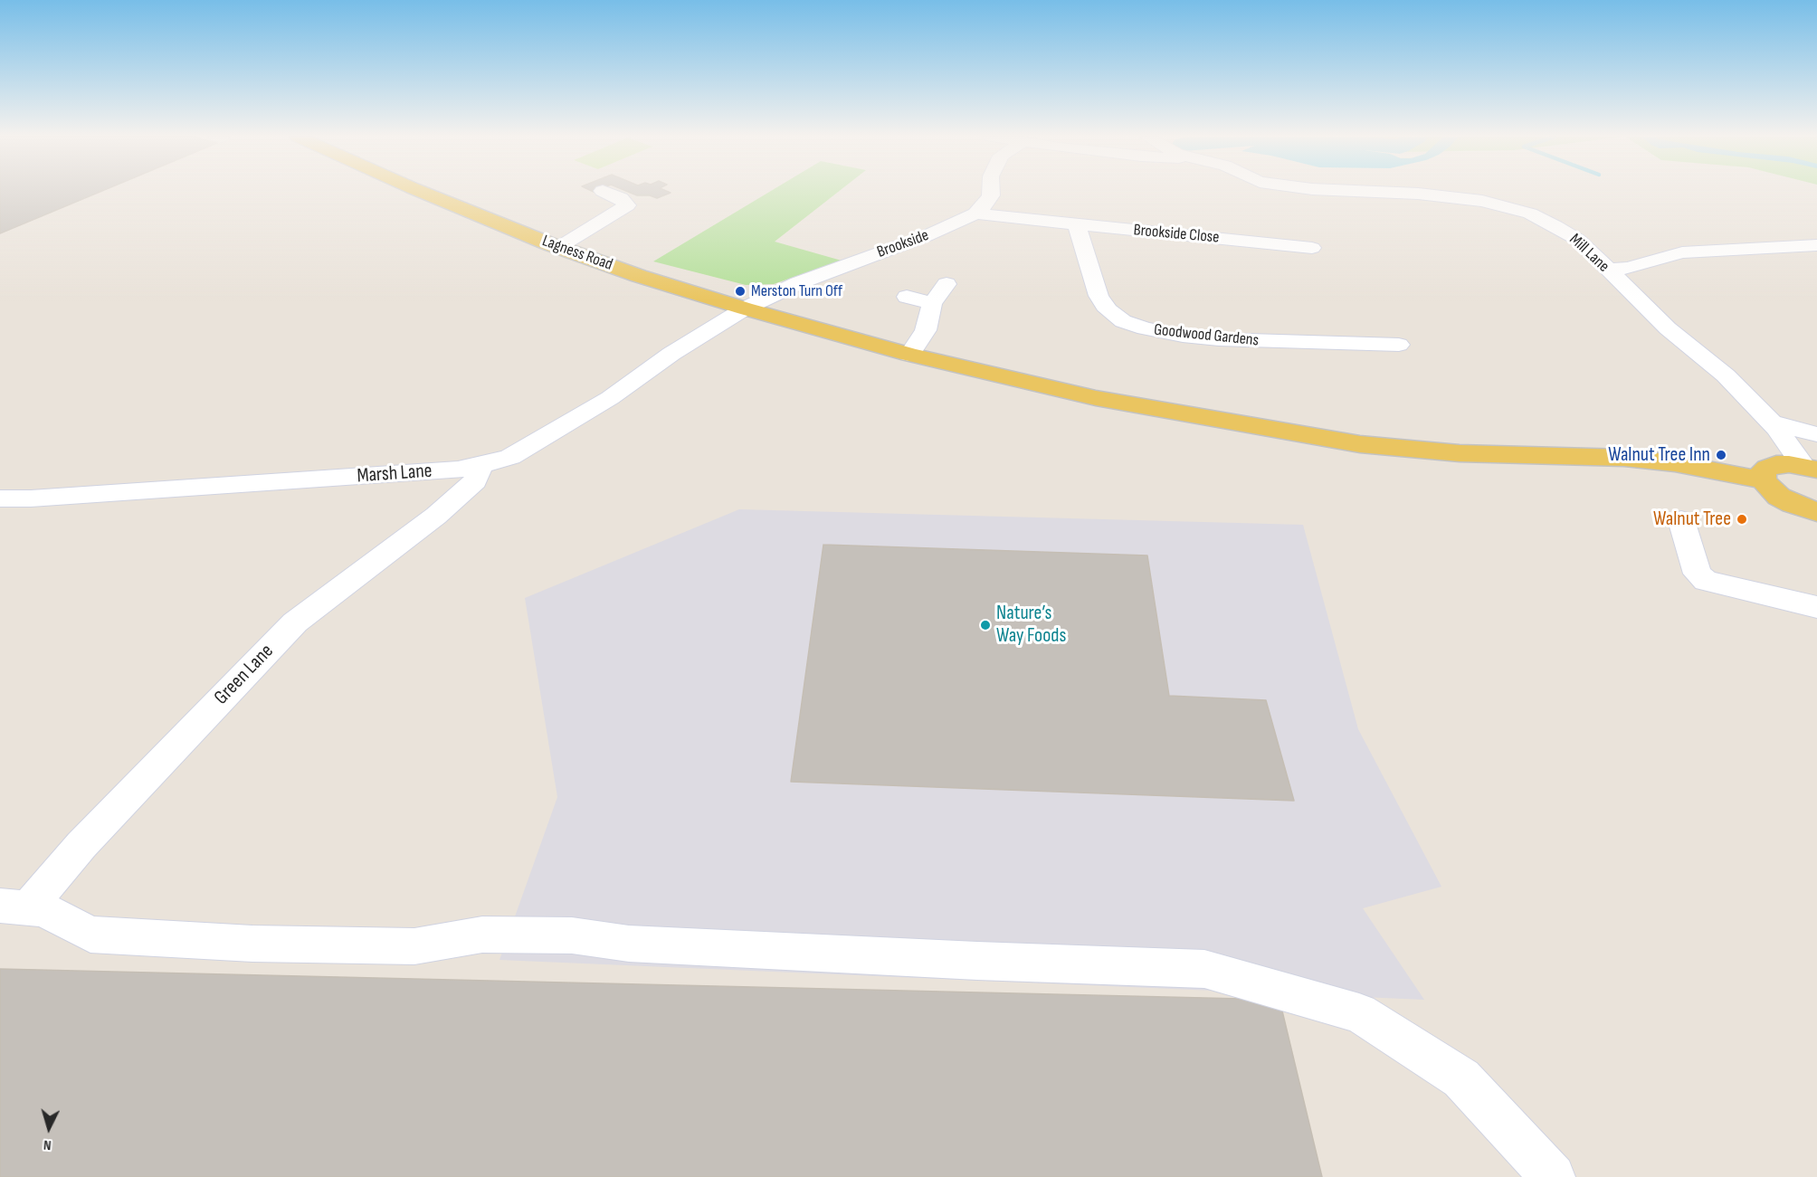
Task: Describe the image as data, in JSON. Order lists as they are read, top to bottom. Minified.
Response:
{"streets":{"main road":["Lagness Road"],"street":["Brookside Close","Brookside","Mill Lane","Goodwood Gardens","Marsh Lane","Green Lane"]},"crossings":[["Brookside Close","Brookside"],["Brookside Close","Goodwood Gardens"],["Brookside","Lagness Road"],["Brookside","Marsh Lane"],["Lagness Road","Marsh Lane"],["Marsh Lane","Green Lane"]],"places":["Merston Turn Off","Walnut Tree Inn","Walnut Tree","Nature’s Way Foods"],"north":"bottom"}
